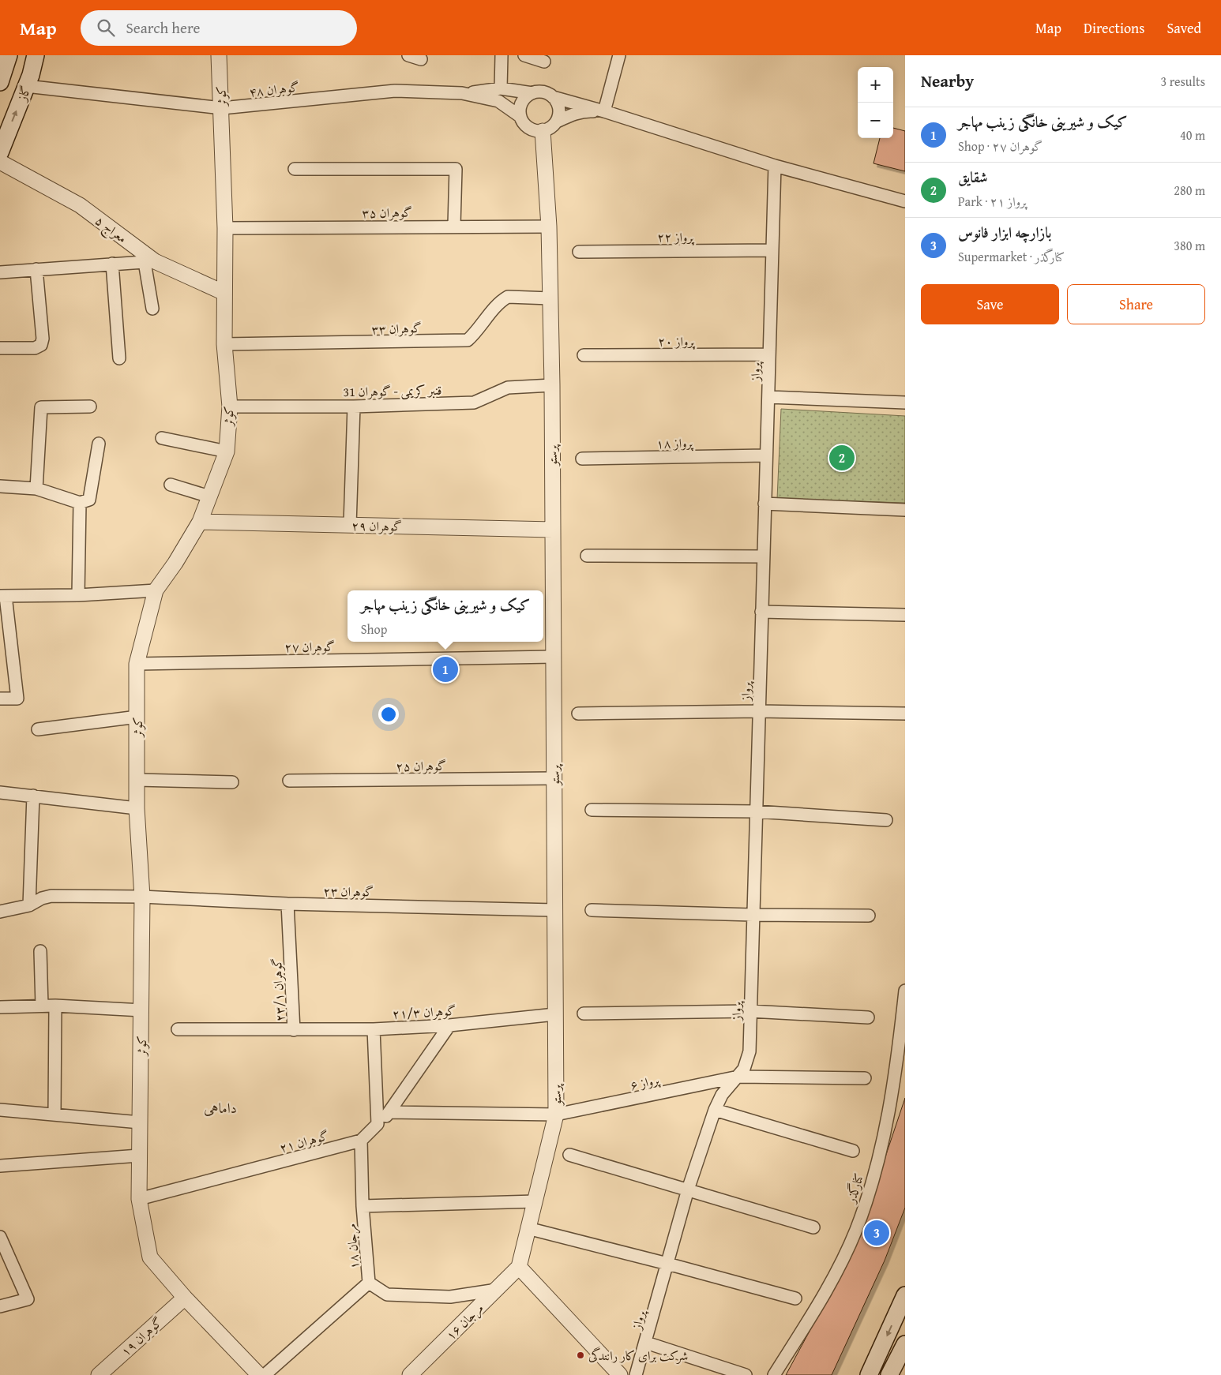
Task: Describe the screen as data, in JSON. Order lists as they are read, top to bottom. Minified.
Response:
{"streets":{"main road":["گاز"],"street":["گوهران ۴۸","کوثر","گوهران ۳۵","معراج ۵","پرواز ۲۲","گوهران ۳۳","پرواز ۲۰","پرواز","قنبر کریمی - گوهران 31","پرواز ۱۸","پرستو","گوهران ۲۹","گوهران ۲۷","گوهران ۲۵","گوهران ۲۳","گوهران ۲۳/۱","گوهران ۲۱/۳","پرواز ۶","گوهران ۲۱","کنارگذر","مرجان ۱۸","مرجان ۱۶","گوهران ۱۹"]},"crossings":[["گوهران ۴۸","گاز"],["گوهران ۴۸","کوثر"],["گوهران ۴۸","پرستو"],["کوثر","گوهران ۳۵"],["کوثر","معراج ۵"],["کوثر","گوهران ۳۳"],["کوثر","قنبر کریمی - گوهران 31"],["کوثر","گوهران ۲۹"],["کوثر","گوهران ۲۷"],["کوثر","گوهران ۲۳"],["کوثر","گوهران ۲۱"],["کوثر","گوهران ۱۹"],["گوهران ۳۵","پرستو"],["پرواز ۲۲","پرواز"],["گوهران ۳۳","پرستو"],["پرواز ۲۰","پرواز"],["پرواز","پرواز ۱۸"],["پرواز","پرواز ۶"],["قنبر کریمی - گوهران 31","پرستو"],["پرستو","گوهران ۲۹"],["پرستو","گوهران ۲۷"],["پرستو","گوهران ۲۵"],["پرستو","گوهران ۲۳"],["پرستو","گوهران ۲۱/۳"],["پرستو","پرواز ۶"],["پرستو","مرجان ۱۶"],["گوهران ۲۳","گوهران ۲۳/۱"],["گوهران ۲۳/۱","گوهران ۲۱/۳"],["گوهران ۲۱","مرجان ۱۸"]],"one_way":["گاز"],"districts":["داماهی"],"places":["شركت براى كار رانندگى"],"page":{"header":"Map","search":"Search here","nav":["Map","Directions","Saved"],"heading":["Nearby","3 results"],"map_buttons":["+","−"],"list":[{"mark":"1","name":"کیک و شیرینی خانگی زینب مهاجر","note":"Shop · گوهران ۲۷","value":"40 m"},{"mark":"2","name":"شقایق","note":"Park · پرواز ۲۱","value":"280 m"},{"mark":"3","name":"بازارچه ابزار فانوس","note":"Supermarket · کنارگذر","value":"380 m"}],"buttons":["Save","Share"],"pins":["2","1","3"],"popup":["کیک و شیرینی خانگی زینب مهاجر","Shop"]}}
